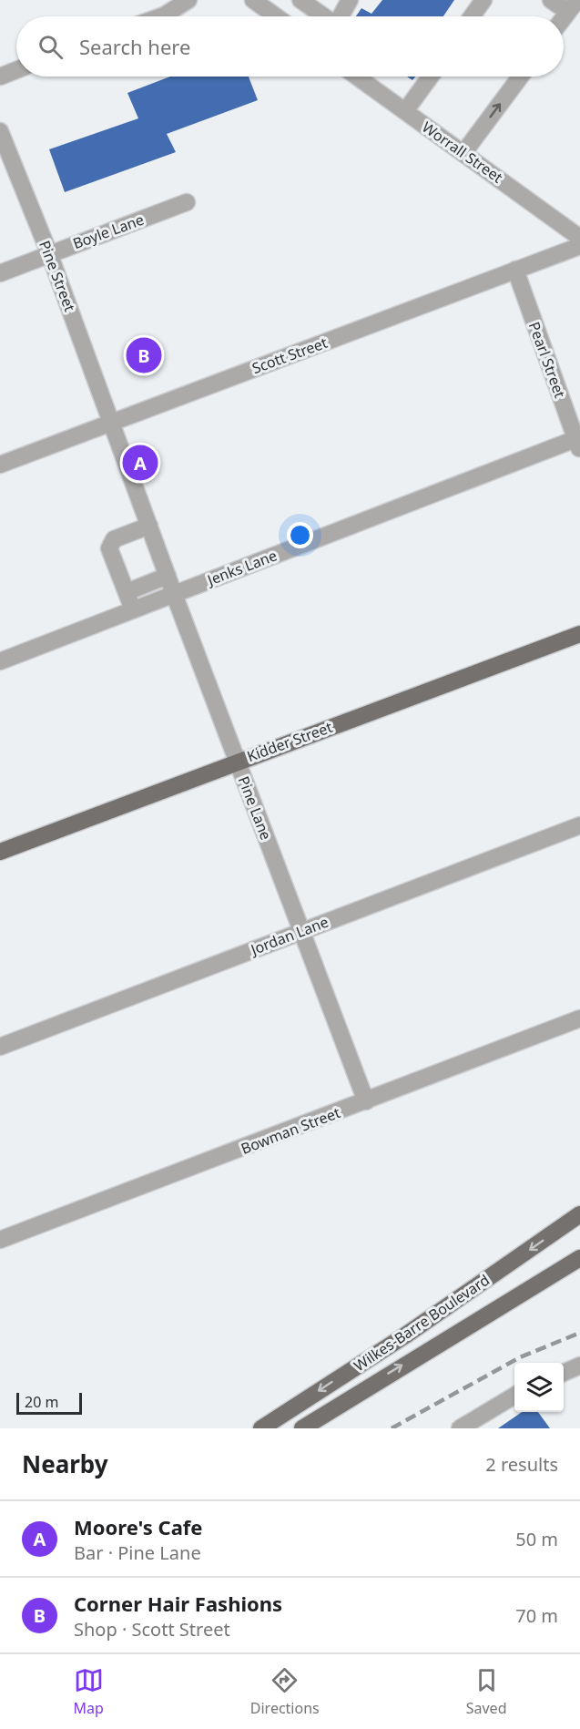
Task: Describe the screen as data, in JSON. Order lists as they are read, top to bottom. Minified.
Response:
{"streets":{"main road":["Kidder Street","Wilkes-Barre Boulevard"],"street":["Worrall Street","Boyle Lane","Pine Street","Scott Street","Pearl Street","Jenks Lane","Pine Lane","Jordan Lane","Bowman Street"]},"crossings":[["Boyle Lane","Pine Street"],["Pine Street","Scott Street"],["Pine Street","Pine Lane"],["Scott Street","Pearl Street"],["Scott Street","Pine Lane"],["Pearl Street","Jenks Lane"],["Jenks Lane","Pine Lane"],["Kidder Street","Pine Lane"],["Pine Lane","Jordan Lane"],["Pine Lane","Bowman Street"]],"scale_bar":"20 m","page":{"search":"Search here","pins":["B","A"],"scale":"20 m","heading":["Nearby","2 results"],"list":[{"mark":"A","name":"Moore's Cafe","note":"Bar · Pine Lane","value":"50 m"},{"mark":"B","name":"Corner Hair Fashions","note":"Shop · Scott Street","value":"70 m"}],"nav":["Map","Directions","Saved"]}}
